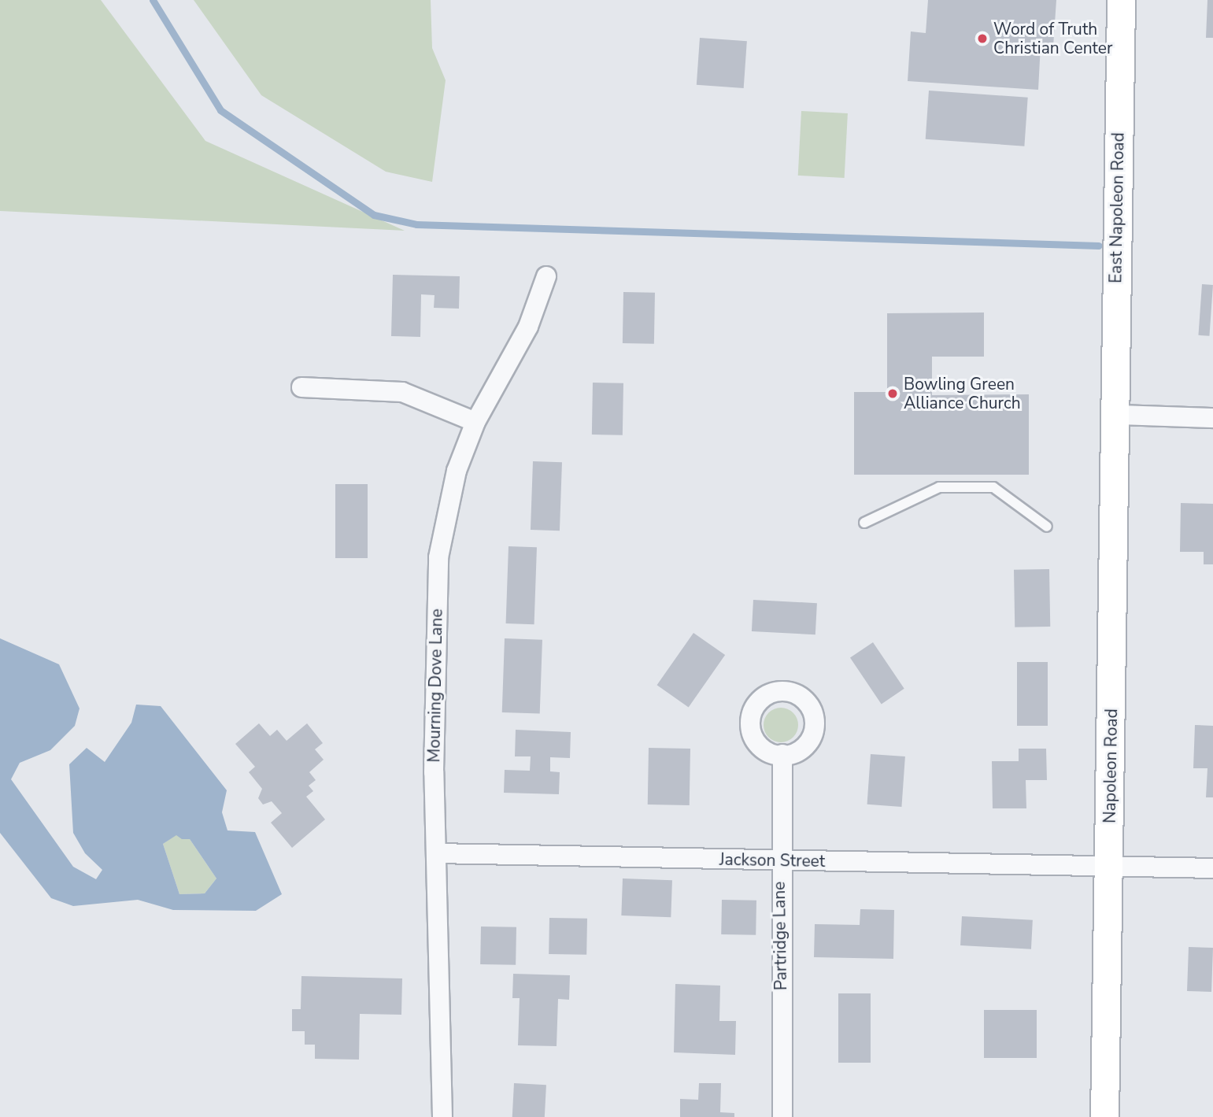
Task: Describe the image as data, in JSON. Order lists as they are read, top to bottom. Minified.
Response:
{"streets":{"main road":["East Napoleon Road","Napoleon Road"],"street":["Mourning Dove Lane","Jackson Street","Partridge Lane"]},"crossings":[["East Napoleon Road","Napoleon Road"],["Mourning Dove Lane","Jackson Street"],["Napoleon Road","Jackson Street"],["Jackson Street","Partridge Lane"]],"places":["Word of Truth Christian Center","Bowling Green Alliance Church"]}
